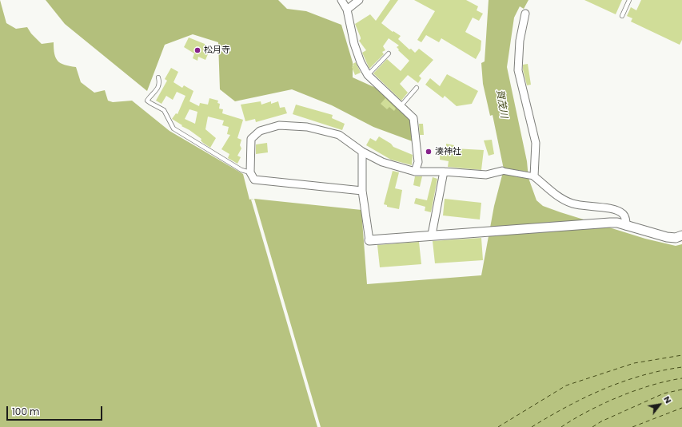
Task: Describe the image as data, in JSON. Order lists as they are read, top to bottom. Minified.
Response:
{"water":["賀茂川"],"places":["松月寺","湊神社"],"scale_bar":"100 m","north":"top right"}
